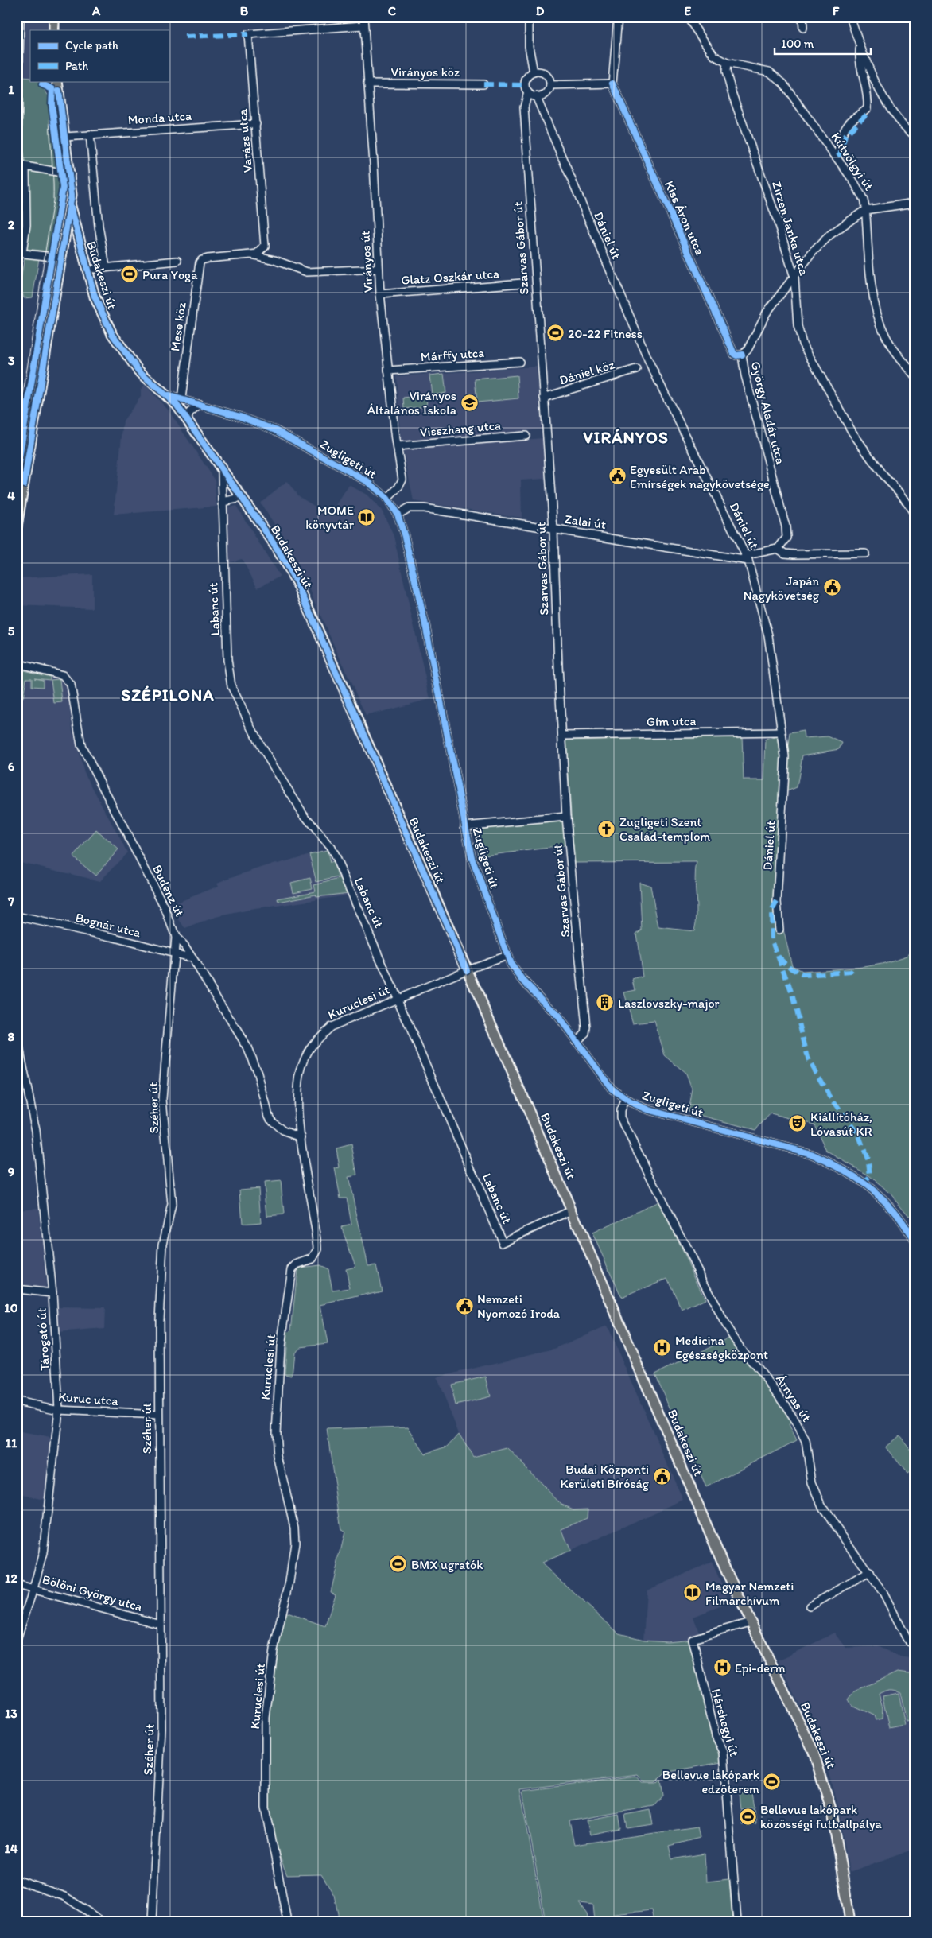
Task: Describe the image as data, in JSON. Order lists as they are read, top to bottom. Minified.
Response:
{"streets":{"main road":["Budakeszi út"],"street":["Virányos köz","Monda utca","Varázs utca","Kútvölgyi út","Kiss Áron utca","Zirzen Janka utca","Dániel út","Szarvas Gábor út","Virányos út","Glatz Oszkár utca","Mese köz","Márffy utca","Dániel köz","György Aladár utca","Visszhang utca","Zugligeti út","Zalai út","Labanc út","Gím utca","Budenz út","Bognár utca","Kuruclesi út","Széher út","Tárogató út","Árnyas út","Kuruc utca","Bölöni György utca","Hárshegyi út"]},"crossings":[["Virányos köz","Virányos út"],["Monda utca","Varázs utca"],["Varázs utca","Virányos út"],["Kútvölgyi út","Zirzen Janka utca"],["Kútvölgyi út","György Aladár utca"],["Kiss Áron utca","György Aladár utca"],["Zirzen Janka utca","György Aladár utca"],["Dániel út","Szarvas Gábor út"],["Dániel út","Zalai út"],["Dániel út","Gím utca"],["Szarvas Gábor út","Dániel köz"],["Szarvas Gábor út","Zugligeti út"],["Szarvas Gábor út","Zalai út"],["Szarvas Gábor út","Gím utca"],["Virányos út","Glatz Oszkár utca"],["Virányos út","Márffy utca"],["Virányos út","Visszhang utca"],["Virányos út","Zugligeti út"],["Budakeszi út","Zugligeti út"],["Budakeszi út","Labanc út"],["Budakeszi út","Kuruclesi út"],["Budakeszi út","Hárshegyi út"],["Mese köz","Zugligeti út"],["György Aladár utca","Zalai út"],["Zugligeti út","Zalai út"],["Zugligeti út","Kuruclesi út"],["Zugligeti út","Árnyas út"],["Labanc út","Kuruclesi út"],["Budenz út","Bognár utca"],["Budenz út","Kuruclesi út"],["Budenz út","Széher út"],["Bognár utca","Széher út"],["Széher út","Kuruc utca"],["Széher út","Bölöni György utca"],["Tárogató út","Kuruc utca"],["Tárogató út","Bölöni György utca"]],"districts":["VIRÁNYOS","SZÉPILONA"],"places":{"sports":["Pura Yoga","20-22 Fitness","BMX ugratók","Bellevue lakópark edzőterem","Bellevue lakópark közösségi futballpálya"],"school or university":["Virányos Általános Iskola"],"public building":["Egyesült Arab Emírségek nagykövetsége","Japán Nagykövetség","Nemzeti Nyomozó Iroda","Budai Központi Kerületi Bíróság"],"library":["MOME könyvtár","Magyar Nemzeti Filmarchívum"],"church":["Zugligeti Szent Család-templom"],"building":["Laszlovszky-major"],"theatre":["Kiállítóház, Lóvasút KR"],"hospital":["Medicina Egészségközpont","Epi-derm"]},"legend":["Cycle path","Path"],"scale_bar":"100 m","grid":{"columns":["A","B","C","D","E","F"],"rows":["1","2","3","4","5","6","7","8","9","10","11","12","13","14"]}}
